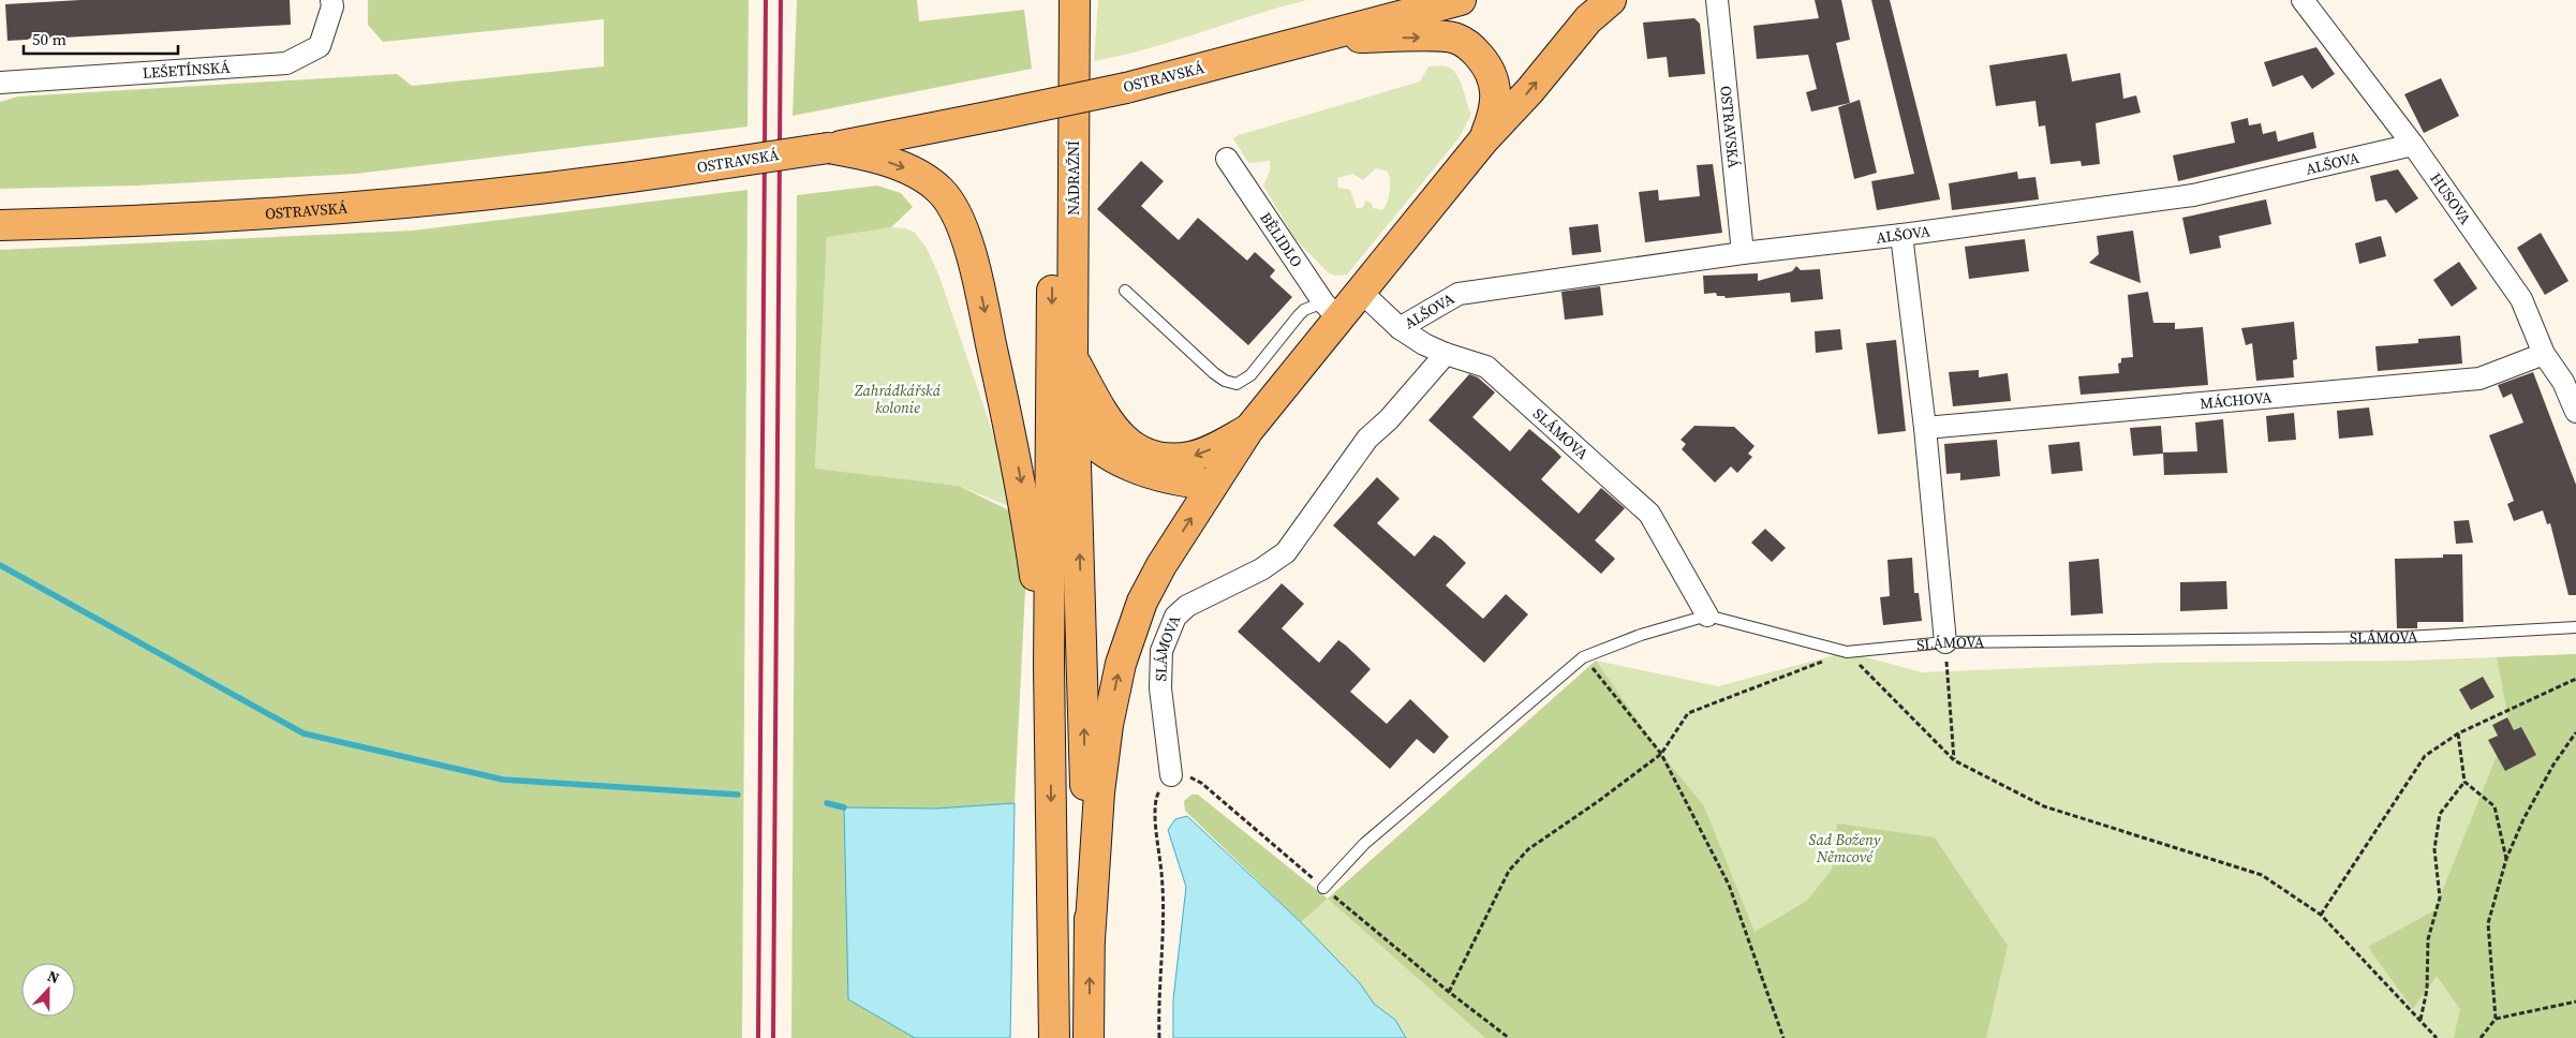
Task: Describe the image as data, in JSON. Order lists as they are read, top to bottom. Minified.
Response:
{"streets":{"main road":["OSTRAVSKÁ","NÁDRAŽNÍ"],"street":["LEŠETÍNSKÁ","ALŠOVA","HUSOVA","BĚLIDLO","MÁCHOVA","SLÁMOVA"]},"crossings":[["OSTRAVSKÁ","ALŠOVA"],["ALŠOVA","HUSOVA"],["ALŠOVA","SLÁMOVA"],["HUSOVA","MÁCHOVA"]],"parks":["Zahrádkářská kolonie","Sad Boženy Němcové"],"scale_bar":"50 m","north":"top"}
